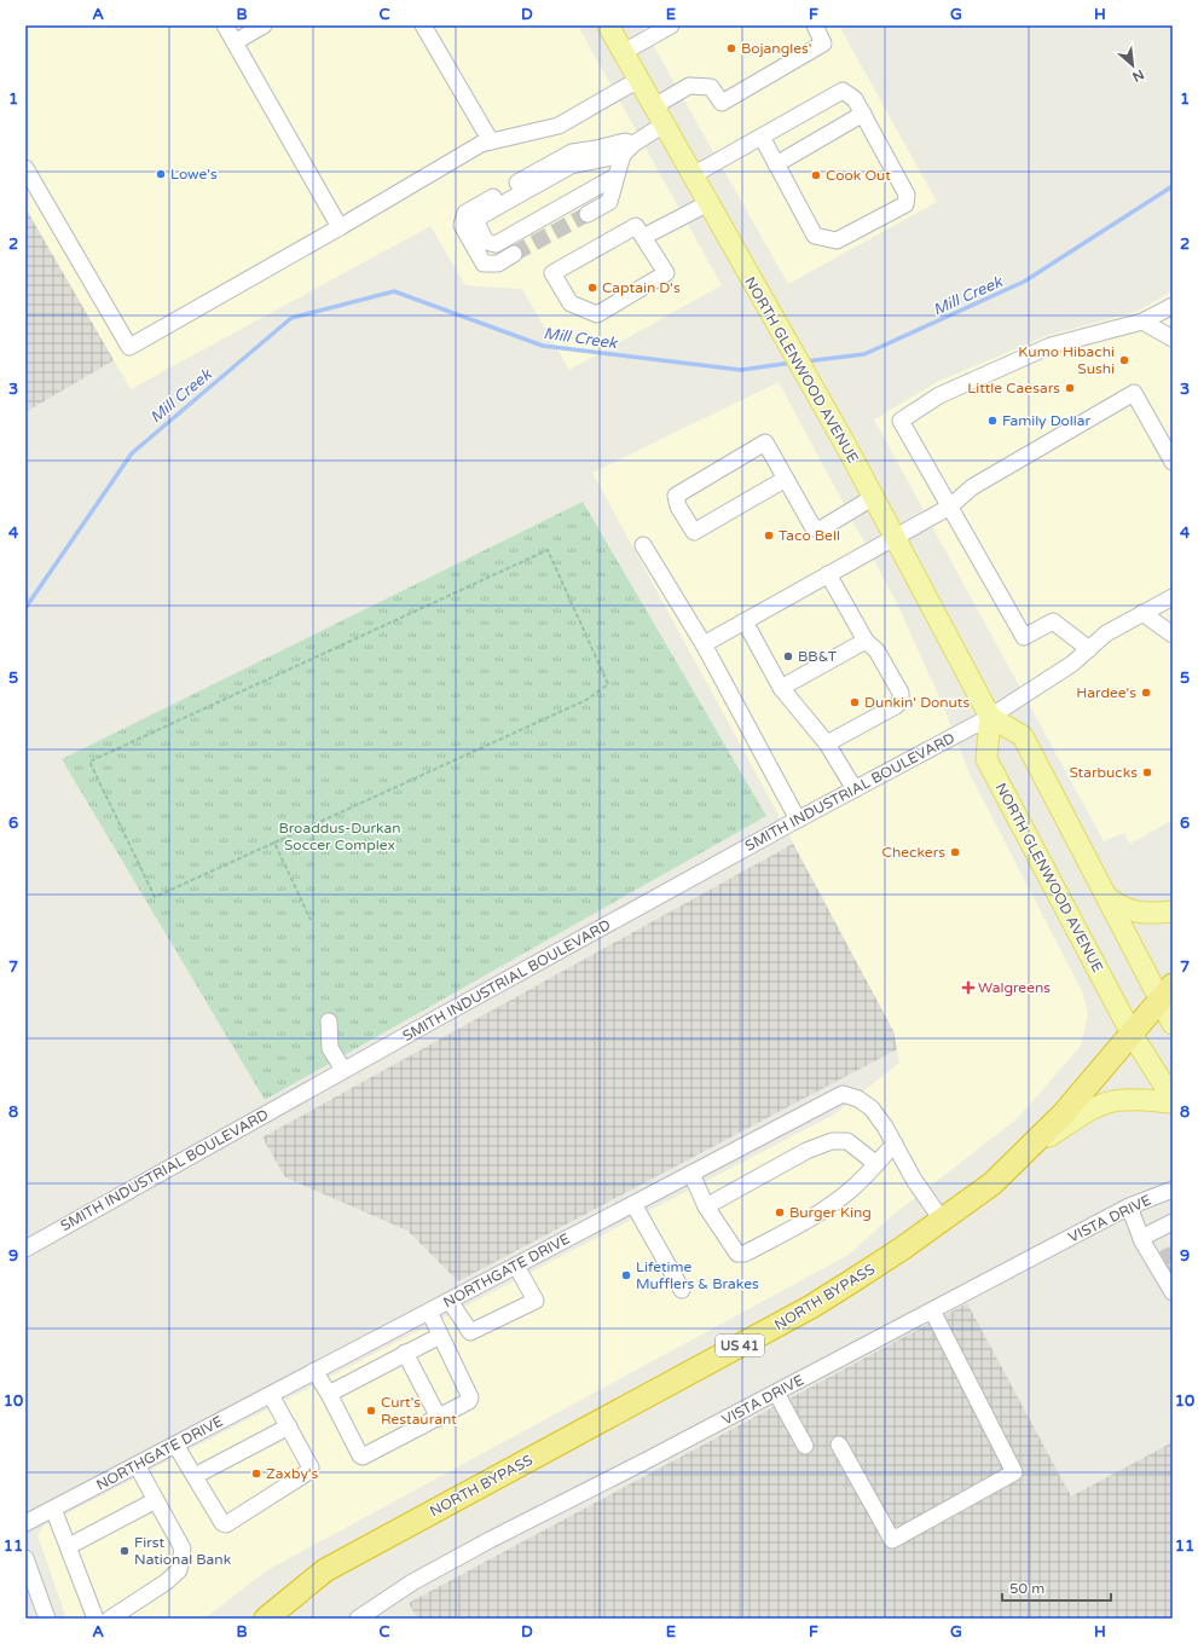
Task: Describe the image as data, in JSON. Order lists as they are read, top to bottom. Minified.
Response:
{"streets":{"highway":["NORTH BYPASS","US 41"],"main road":["NORTH GLENWOOD AVENUE"],"street":["SMITH INDUSTRIAL BOULEVARD","VISTA DRIVE","NORTHGATE DRIVE"]},"crossings":[["NORTH GLENWOOD AVENUE","SMITH INDUSTRIAL BOULEVARD"],["NORTH GLENWOOD AVENUE","NORTH BYPASS"],["NORTHGATE DRIVE","NORTH BYPASS"]],"water":["Mill Creek"],"parks":["Broaddus-Durkan Soccer Complex"],"places":{"other":["Bojangles'","Lowe's","Cook Out","Captain D's","Kumo Hibachi Sushi","Little Caesars","Family Dollar","Taco Bell","BB&T","Hardee's","Dunkin' Donuts","Starbucks","Checkers","Burger King","Lifetime Mufflers & Brakes","Curt's Restaurant","Zaxby's","First National Bank"],"health":["Walgreens"]},"scale_bar":"50 m","north":"bottom right","grid":{"columns":["A","B","C","D","E","F","G","H"],"rows":["1","2","3","4","5","6","7","8","9","10","11"]}}
